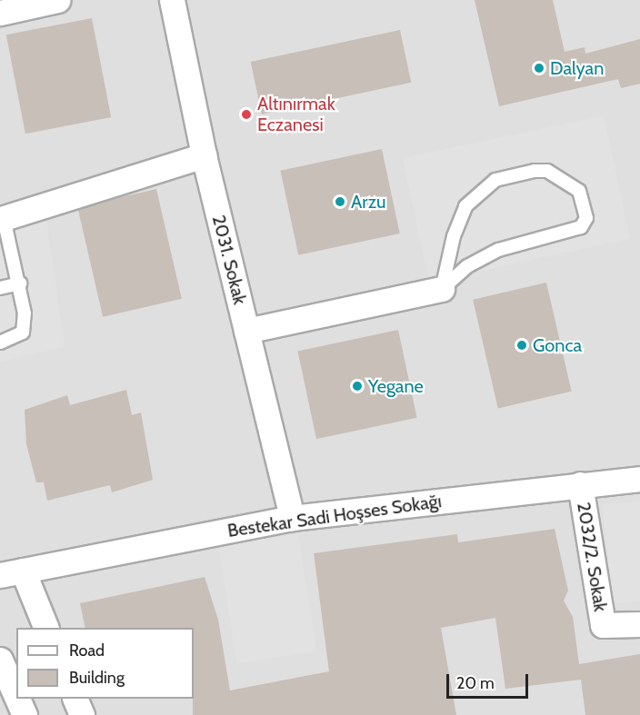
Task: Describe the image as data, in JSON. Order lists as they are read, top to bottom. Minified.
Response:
{"streets":{"street":["2031. Sokak","Bestekar Sadi Hoşses Sokağı","2032/2. Sokak"]},"crossings":[["2031. Sokak","Bestekar Sadi Hoşses Sokağı"],["Bestekar Sadi Hoşses Sokağı","2032/2. Sokak"]],"places":["Dalyan","Altınırmak Eczanesi","Arzu","Gonca","Yegane"],"legend":["Road","Building"],"scale_bar":"20 m"}
